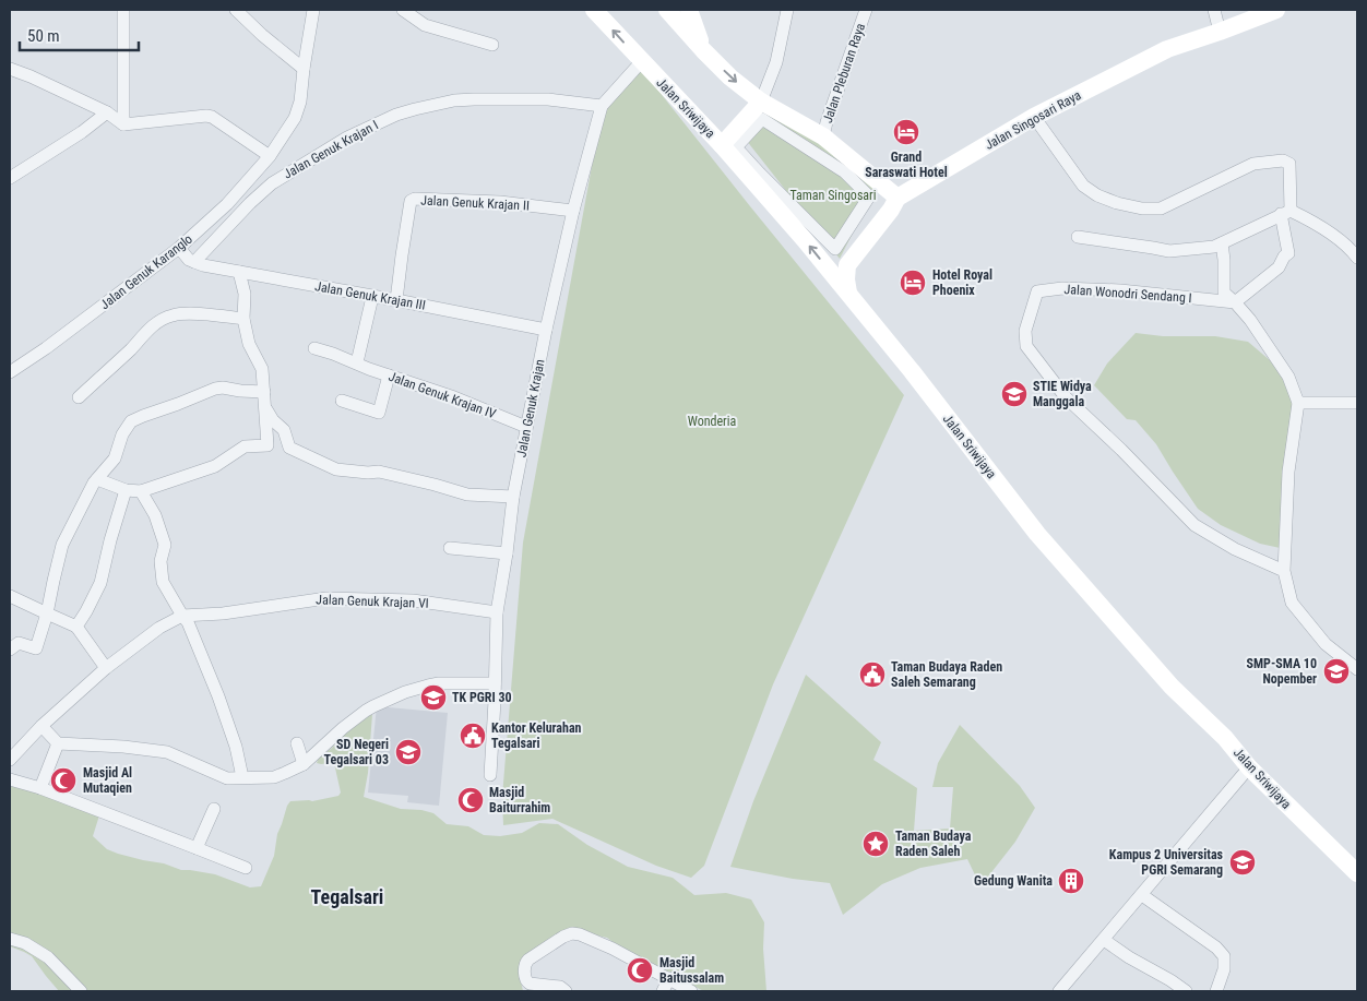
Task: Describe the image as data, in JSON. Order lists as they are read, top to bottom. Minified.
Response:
{"streets":{"main road":["Jalan Sriwijaya","Jalan Singosari Raya"],"street":["Jalan Pleburan Raya","Jalan Genuk Krajan I","Jalan Genuk Krajan II","Jalan Genuk Karanglo","Jalan Wonodri Sendang I","Jalan Genuk Krajan III","Jalan Genuk Krajan IV","Jalan Genuk Krajan","Jalan Genuk Krajan VI"]},"crossings":[["Jalan Sriwijaya","Jalan Genuk Krajan"],["Jalan Genuk Krajan I","Jalan Genuk Karanglo"],["Jalan Genuk Krajan I","Jalan Genuk Krajan III"],["Jalan Genuk Krajan I","Jalan Genuk Krajan"],["Jalan Genuk Krajan II","Jalan Genuk Krajan III"],["Jalan Genuk Krajan II","Jalan Genuk Krajan"],["Jalan Genuk Karanglo","Jalan Genuk Krajan III"],["Jalan Genuk Krajan III","Jalan Genuk Krajan"],["Jalan Genuk Krajan IV","Jalan Genuk Krajan"],["Jalan Genuk Krajan","Jalan Genuk Krajan VI"]],"districts":["Tegalsari"],"parks":["Taman Singosari","Wonderia"],"places":{"hotel":["Grand Saraswati Hotel","Hotel Royal Phoenix"],"school or university":["STIE Widya Manggala","SMP-SMA 10 Nopember","TK PGRI 30","SD Negeri Tegalsari 03","Kampus 2 Universitas PGRI Semarang"],"public building":["Taman Budaya Raden Saleh Semarang","Kantor Kelurahan Tegalsari"],"mosque":["Masjid Al Mutaqien","Masjid Baiturrahim","Masjid Baitussalam"],"place":["Taman Budaya Raden Saleh"],"building":["Gedung Wanita"]},"scale_bar":"50 m"}
